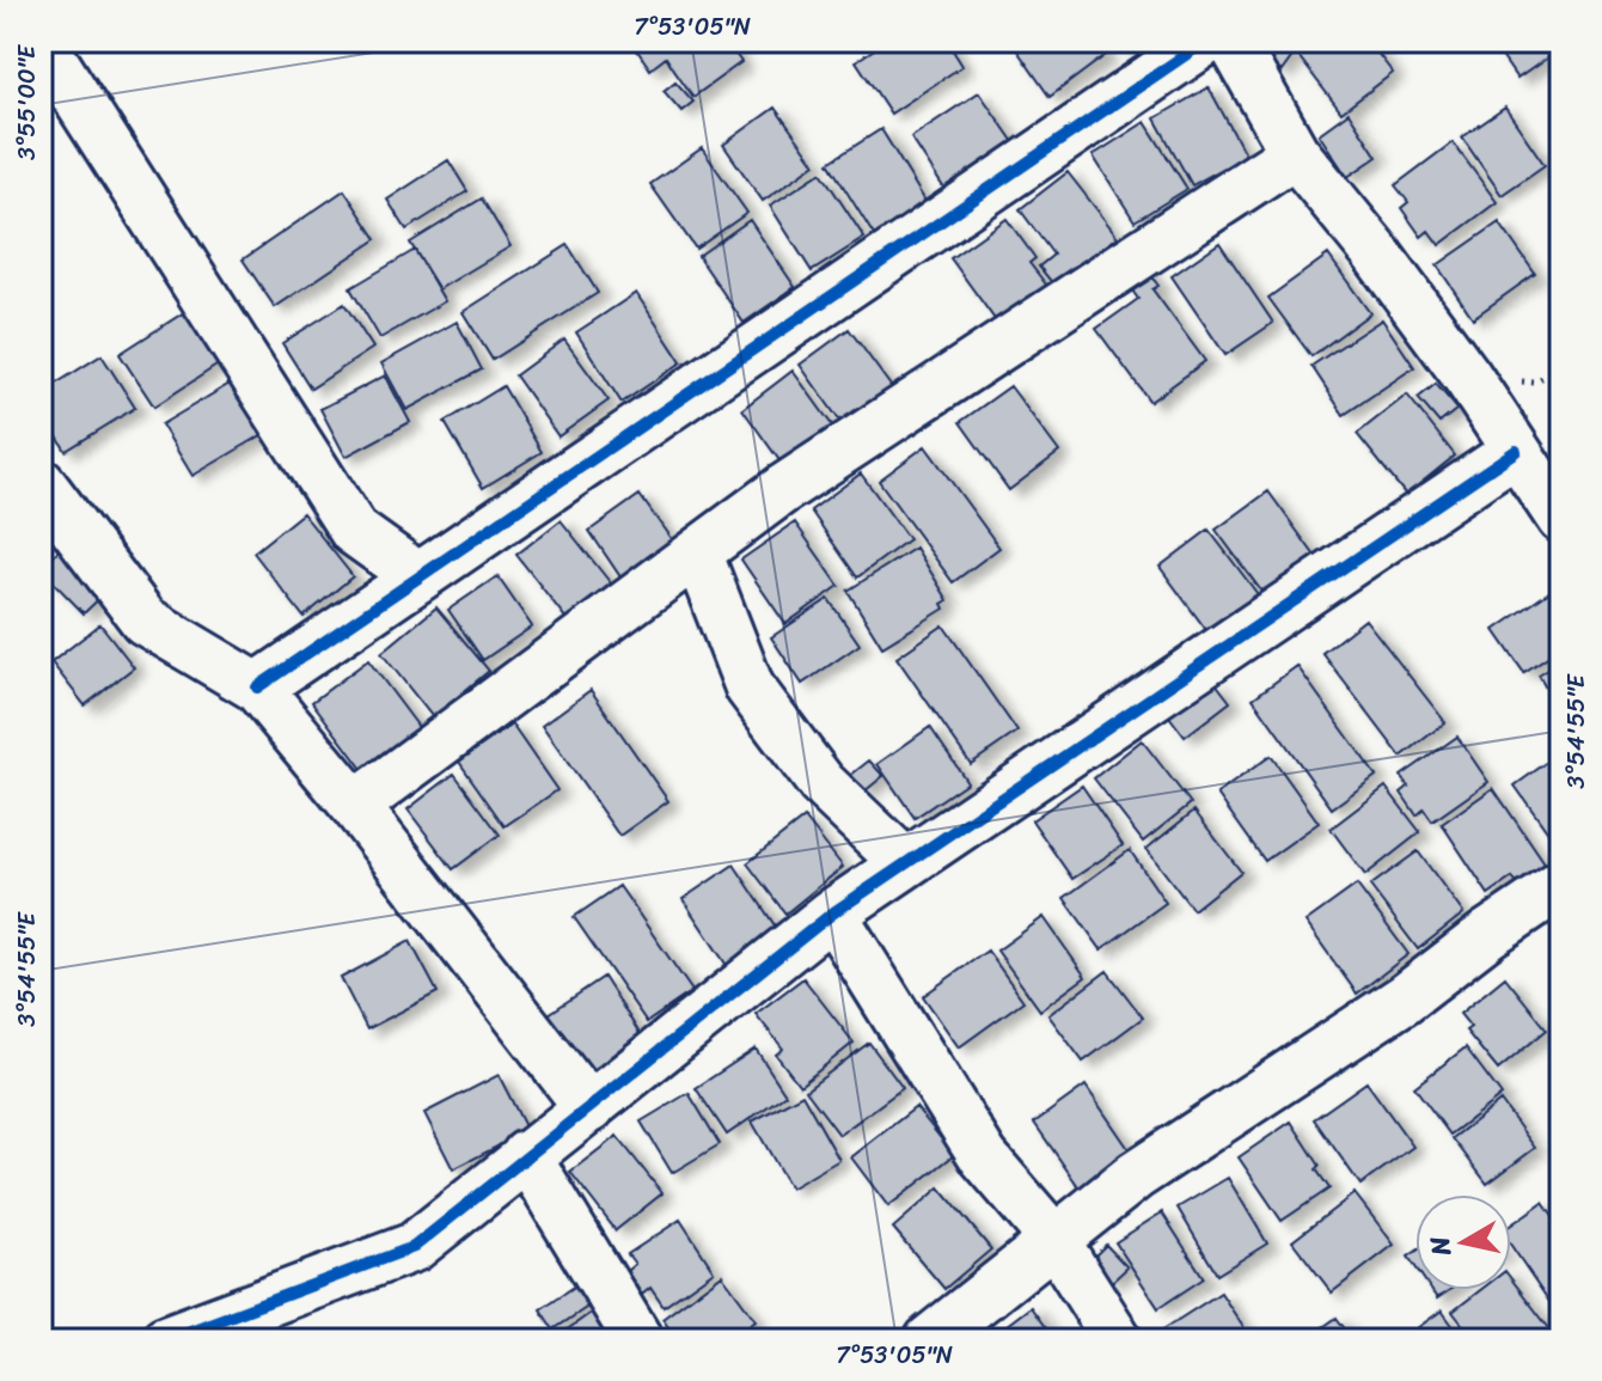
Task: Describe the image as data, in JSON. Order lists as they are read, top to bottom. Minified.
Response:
{"north":"left","coordinates":["7°53'05\"N","3°55'00\"E","3°54'55\"E"]}
